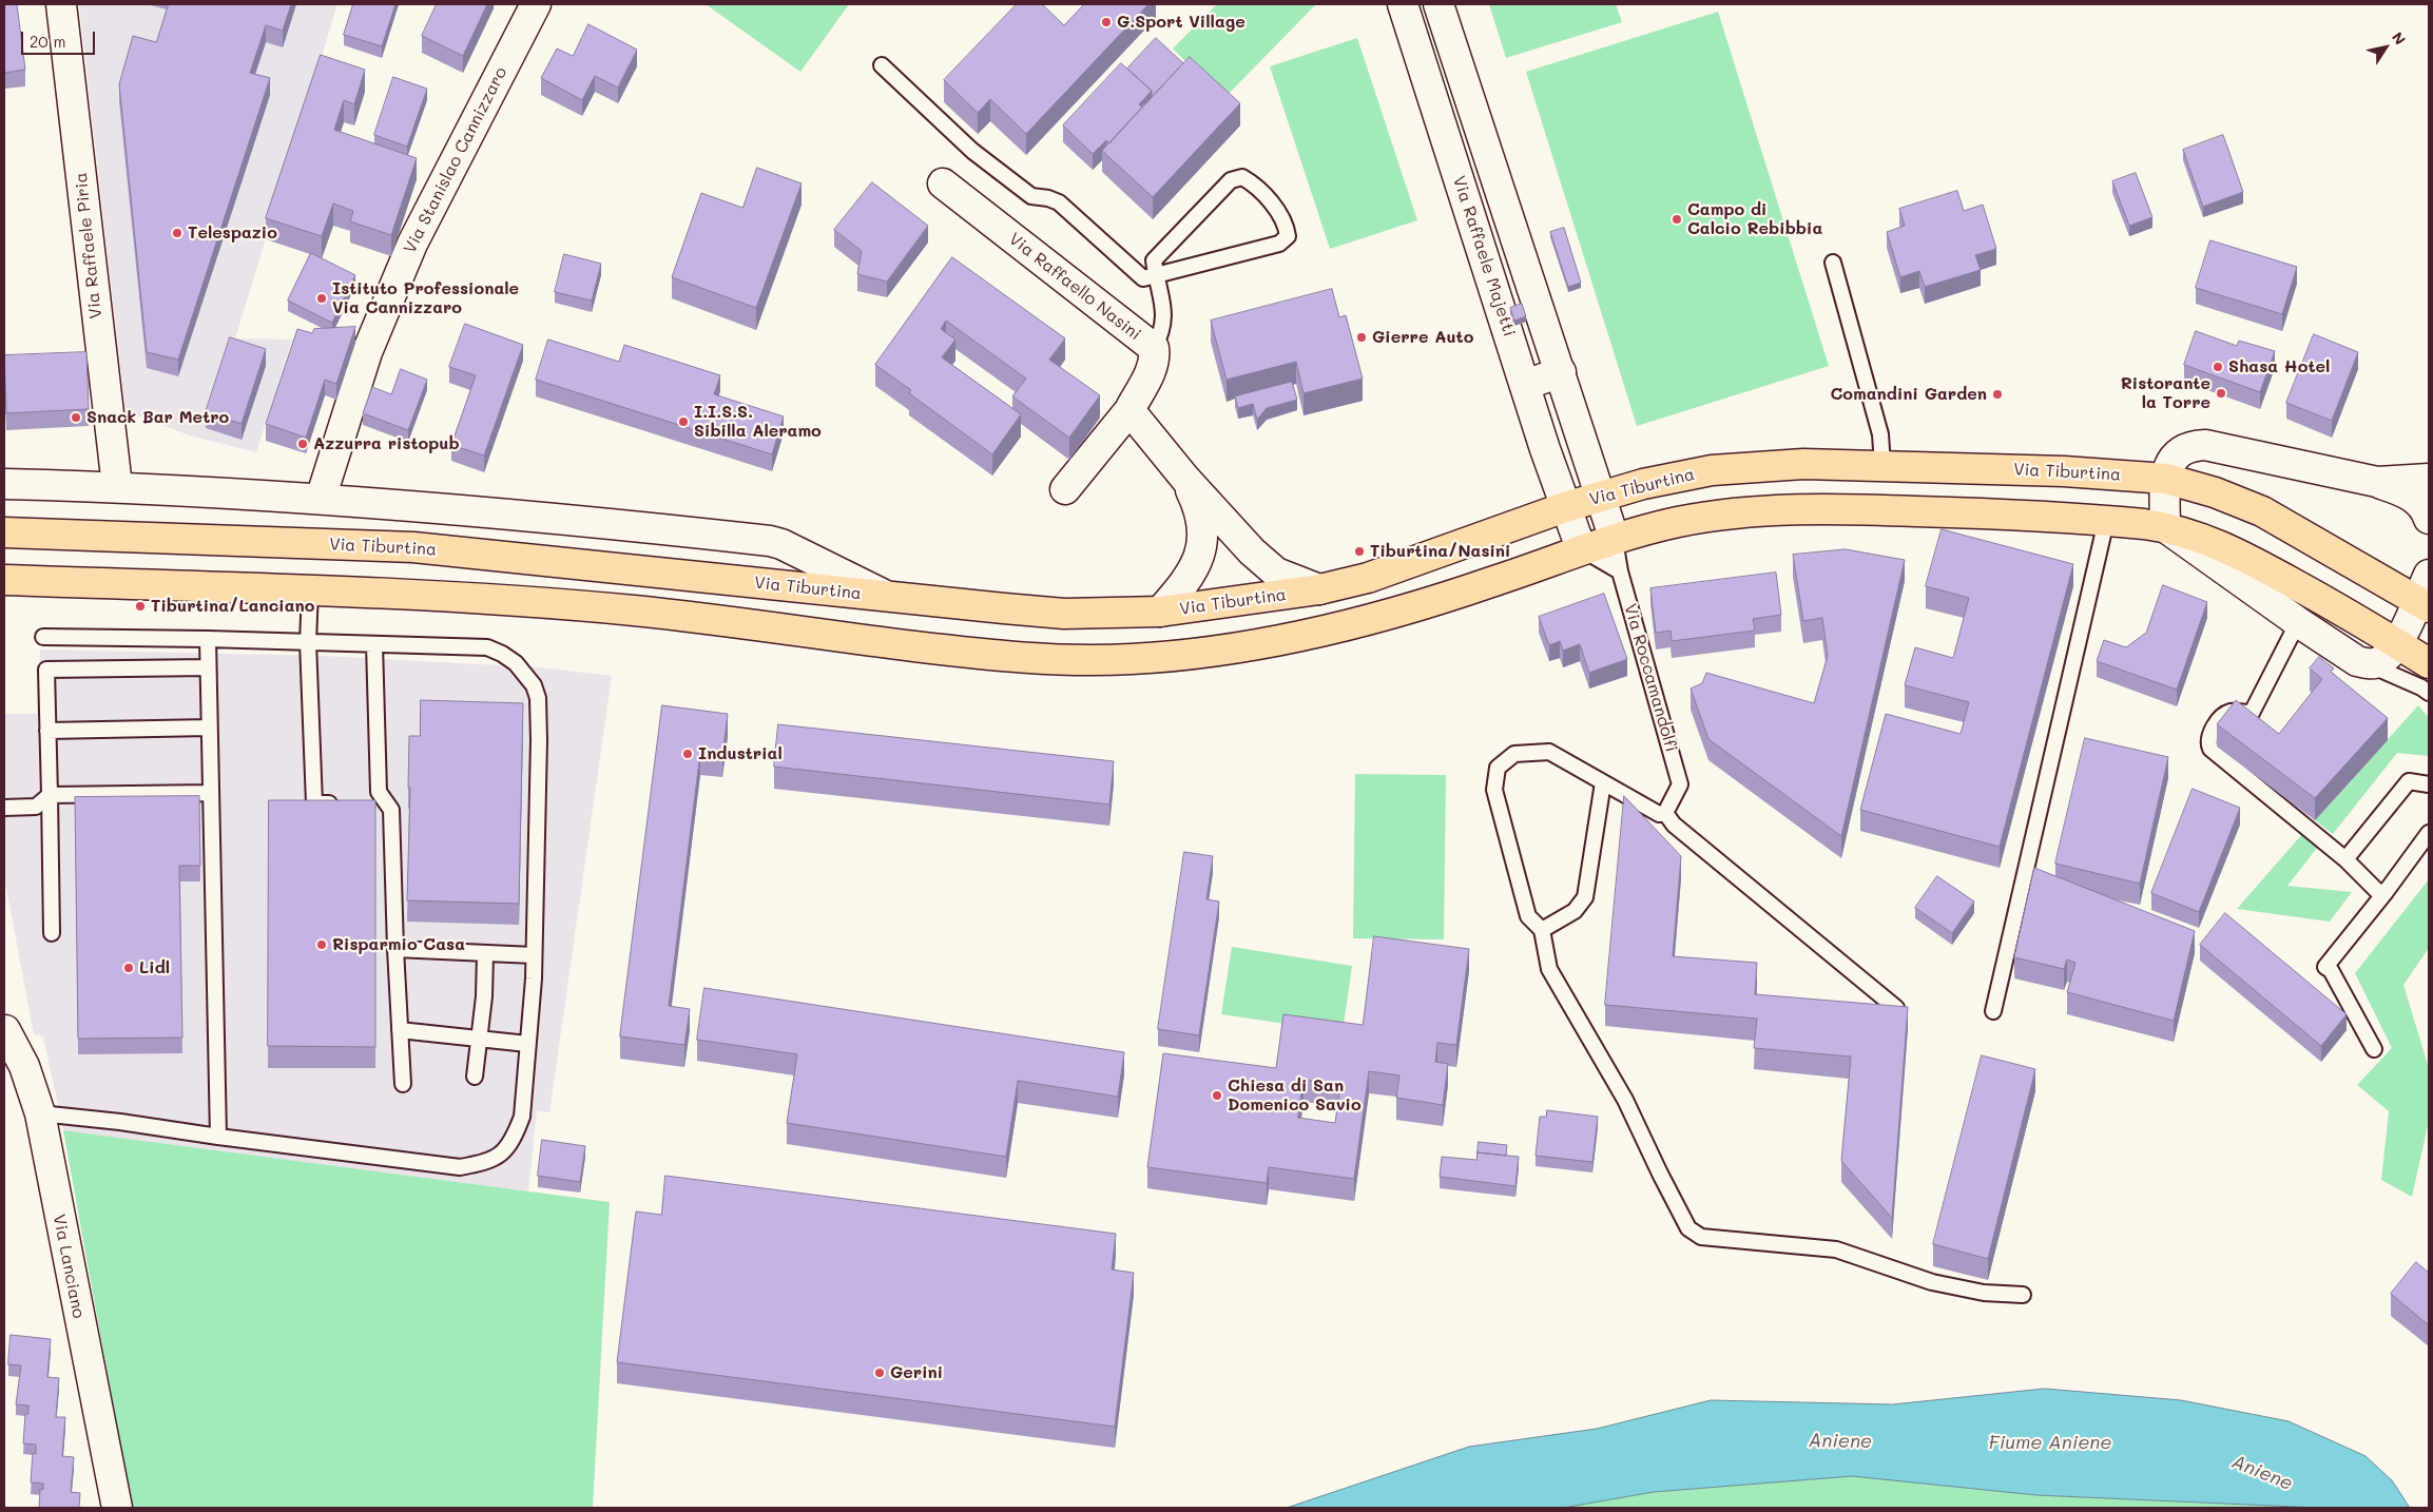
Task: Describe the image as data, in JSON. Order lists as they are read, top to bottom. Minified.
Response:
{"streets":{"main road":["Via Tiburtina"],"street":["Via Stanislao Cannizzaro","Via Raffaele Piria","Via Raffaele Majetti","Via Raffaello Nasini","Via Roccamandolfi","Via Lanciano"]},"crossings":[["Via Stanislao Cannizzaro","Via Tiburtina"],["Via Raffaele Piria","Via Tiburtina"],["Via Raffaele Majetti","Via Tiburtina"],["Via Raffaele Majetti","Via Roccamandolfi"],["Via Tiburtina","Via Roccamandolfi"]],"water":["Aniene","Fiume Aniene"],"places":["G.Sport Village","Campo di Calcio Rebibbia","Telespazio","Istituto Professionale Via Cannizzaro","Gierre Auto","Shasa Hotel","Ristorante la Torre","Comandini Garden","Snack Bar Metro","I.I.S.S. Sibilla Aleramo","Azzurra ristopub","Tiburtina/Nasini","Tiburtina/Lanciano","Industrial","Risparmio Casa","Lidl","Chiesa di San Domenico Savio","Gerini"],"scale_bar":"20 m","north":"top right"}
